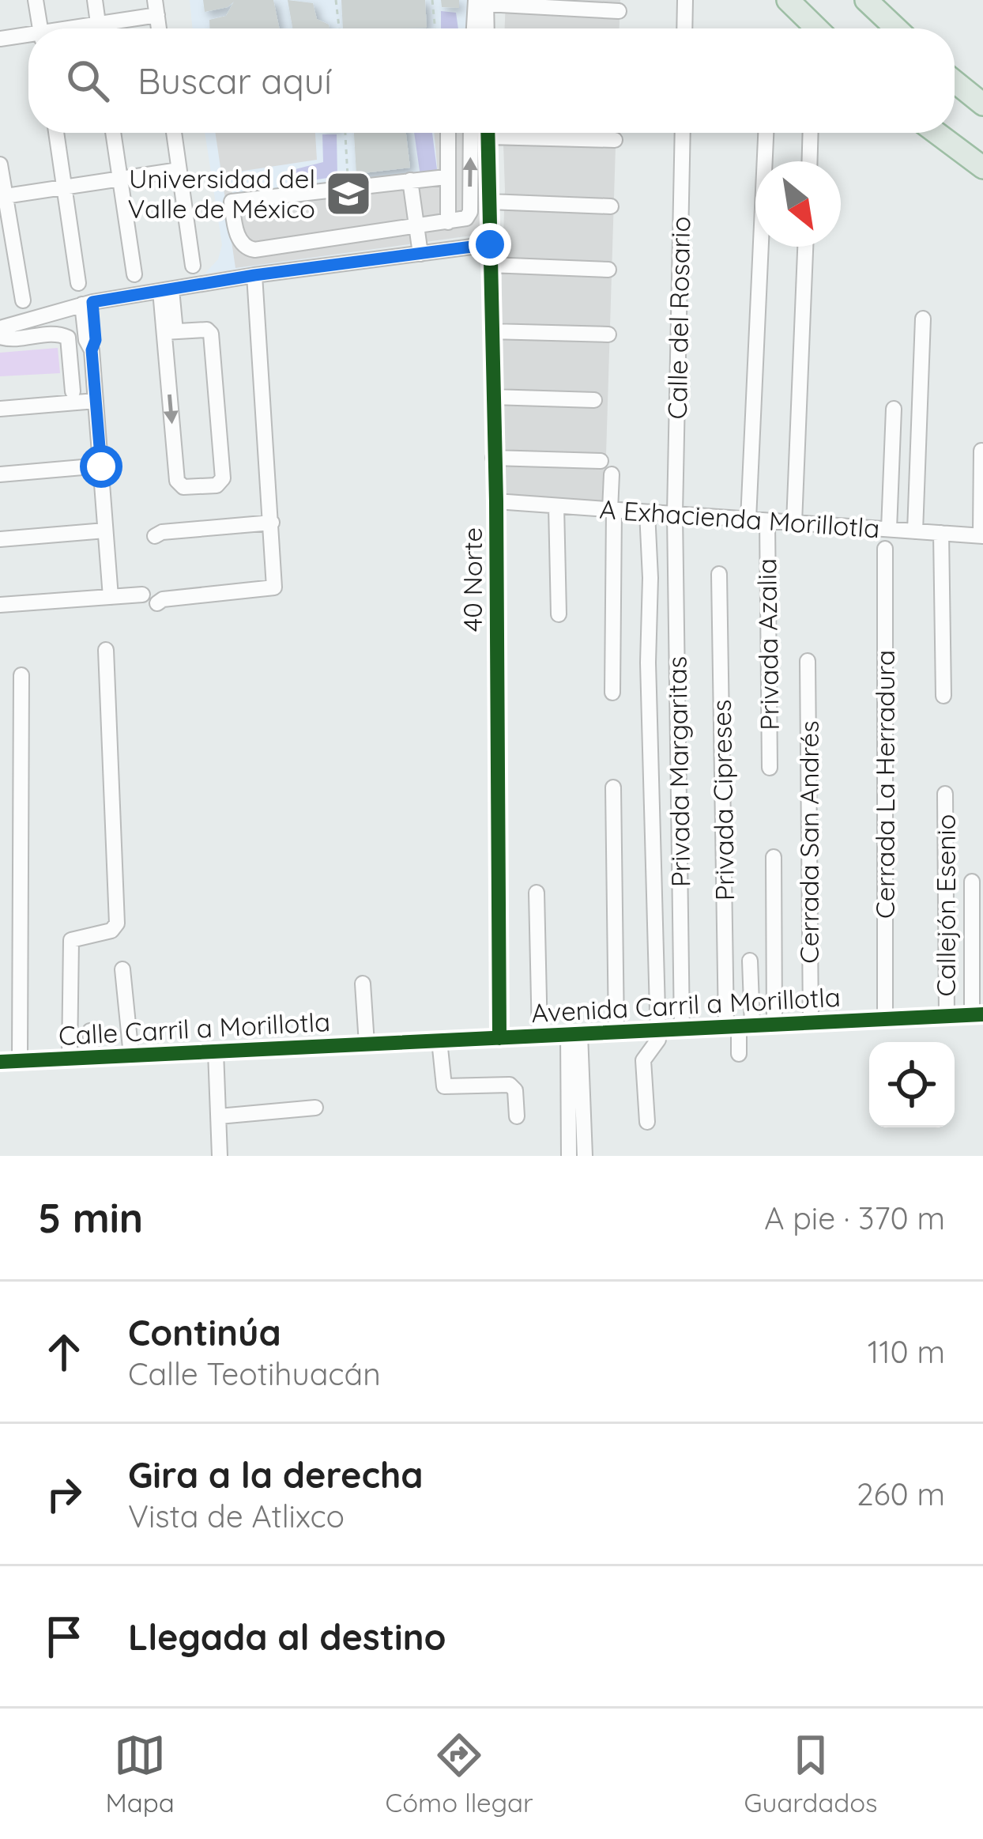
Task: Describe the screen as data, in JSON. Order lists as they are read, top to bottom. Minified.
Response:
{"streets":{"street":["Calle del Rosario","A Exhacienda Morillotla","40 Norte","Privada Azalia","Privada Margaritas","Cerrada La Herradura","Privada Cipreses","Cerrada San Andrés","Callejón Esenio","Avenida Carril a Morillotla","Calle Carril a Morillotla"]},"crossings":[["Calle del Rosario","A Exhacienda Morillotla"],["Calle del Rosario","Privada Margaritas"],["A Exhacienda Morillotla","40 Norte"],["A Exhacienda Morillotla","Privada Azalia"],["A Exhacienda Morillotla","Privada Margaritas"],["40 Norte","Avenida Carril a Morillotla"],["Privada Margaritas","Avenida Carril a Morillotla"],["Cerrada La Herradura","Avenida Carril a Morillotla"],["Privada Cipreses","Avenida Carril a Morillotla"],["Cerrada San Andrés","Avenida Carril a Morillotla"],["Callejón Esenio","Avenida Carril a Morillotla"],["Avenida Carril a Morillotla","Calle Carril a Morillotla"]],"places":{"school or university":["Universidad del Valle de México"]},"north":"bottom right","page":{"search":"Buscar aquí","heading":["5 min","A pie · 370 m"],"list":[["Continúa","Calle Teotihuacán","110 m"],["Gira a la derecha","Vista de Atlixco","260 m"],"Llegada al destino"],"nav":["Mapa","Cómo llegar","Guardados"]}}
